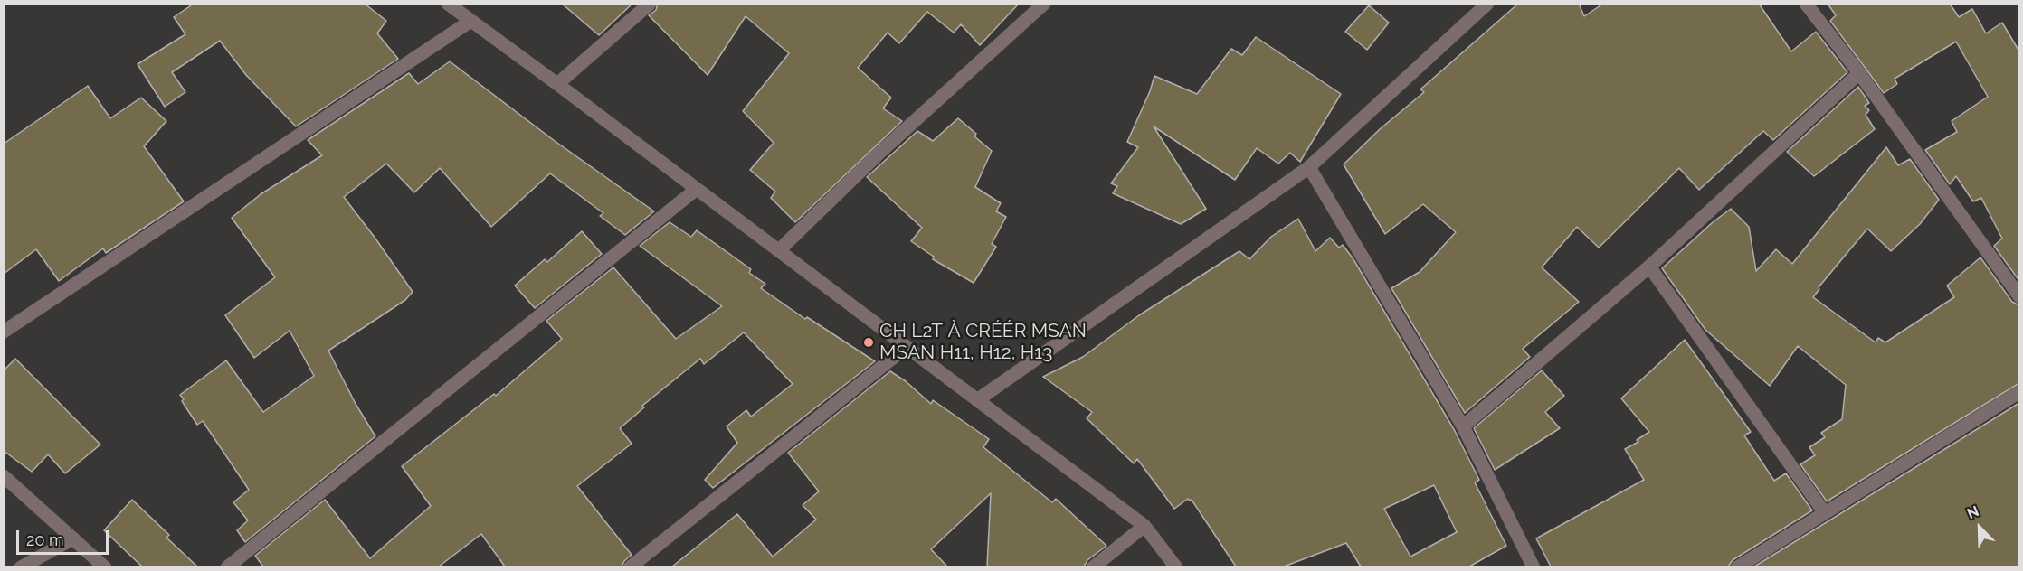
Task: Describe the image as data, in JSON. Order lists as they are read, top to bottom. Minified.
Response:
{"places":["CH L2T À CRÉÉR MSAN MSAN H11, H12, H13"],"scale_bar":"20 m","north":"top left"}
